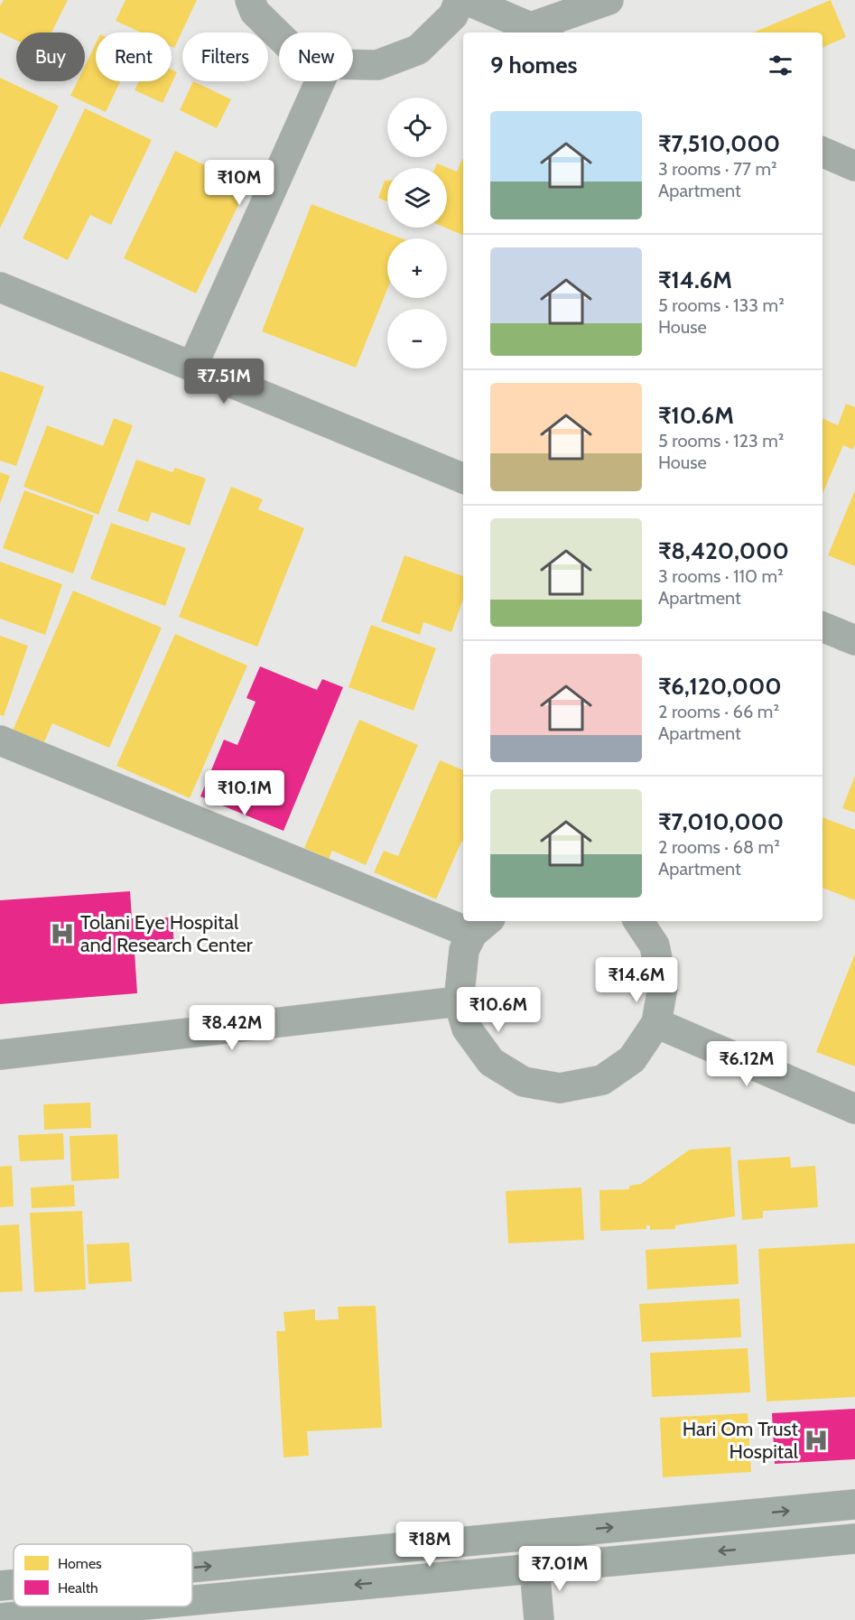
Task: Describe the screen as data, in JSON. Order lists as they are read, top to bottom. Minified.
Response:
{"places":{"hospital":["Tolani Eye Hospital and Research Center","Hari Om Trust Hospital"]},"legend":["Homes","Health"],"page":{"chip":["Buy","Rent","Filters","New"],"heading":"9 homes","map_buttons":["+","−"],"list":[{"name":"₹7,510,000","note":"3 rooms · 77 m² · Apartment"},{"name":"₹14.6M","note":"5 rooms · 133 m² · House"},{"name":"₹10.6M","note":"5 rooms · 123 m² · House"},{"name":"₹8,420,000","note":"3 rooms · 110 m² · Apartment"},{"name":"₹6,120,000","note":"2 rooms · 66 m² · Apartment"},{"name":"₹7,010,000","note":"2 rooms · 68 m² · Apartment"}],"price":["₹10M","₹7.51M","₹10.1M","₹14.6M","₹10.6M","₹8.42M","₹6.12M","₹18M","₹7.01M"]}}
